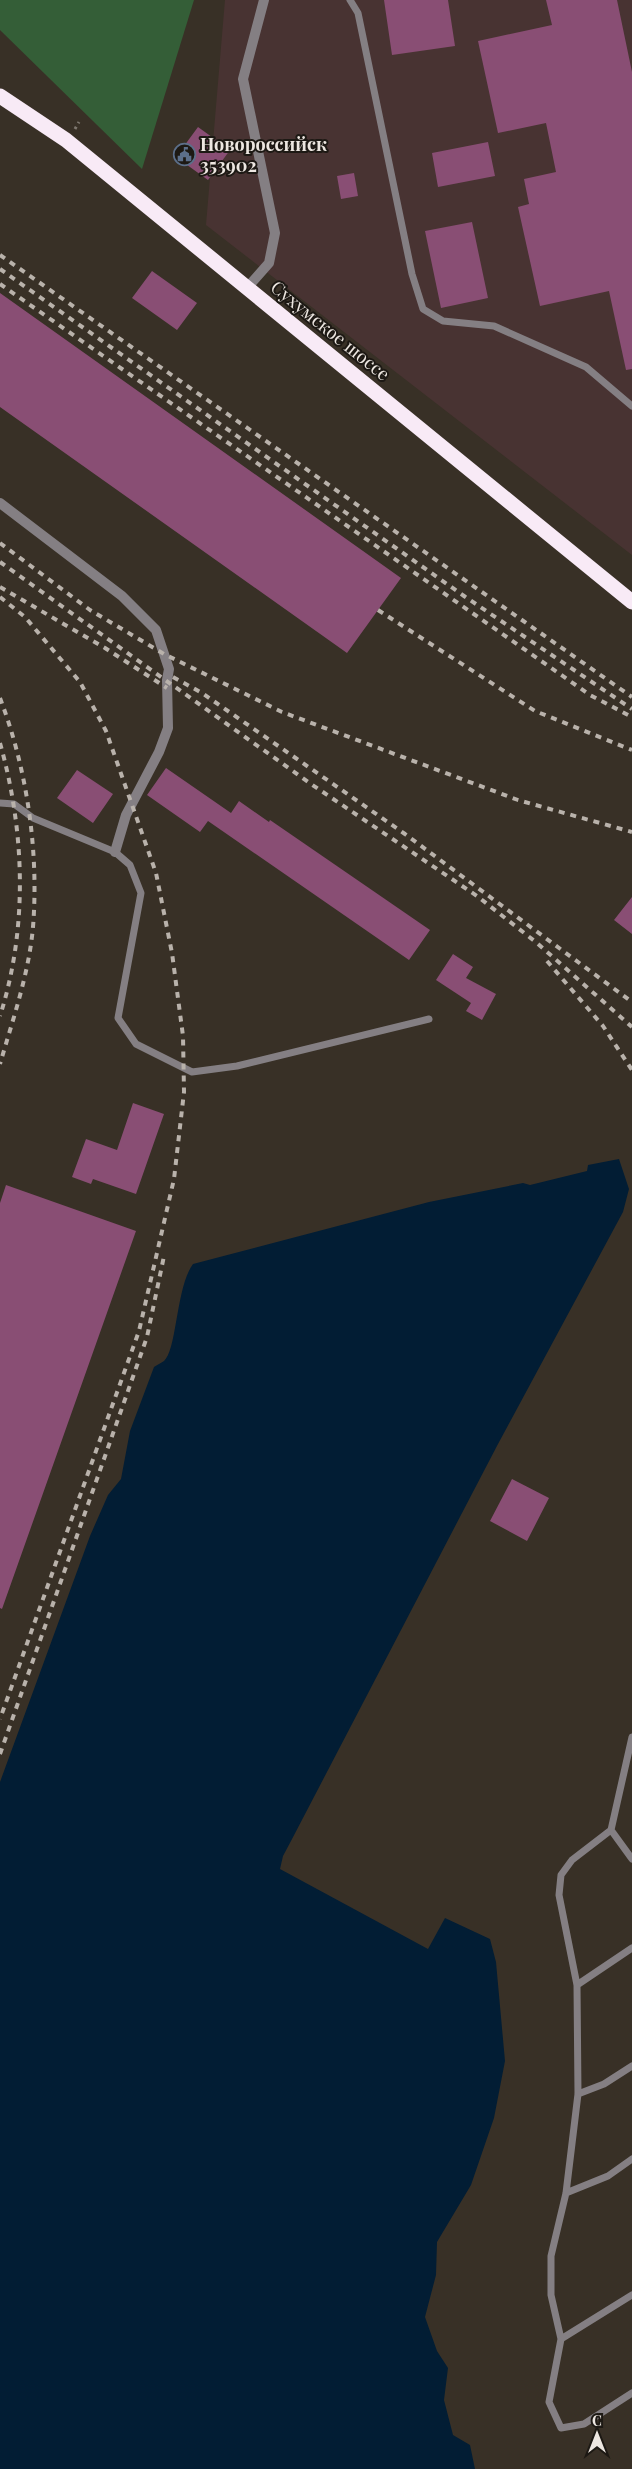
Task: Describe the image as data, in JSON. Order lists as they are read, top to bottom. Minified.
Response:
{"streets":{"highway":["Сухумское шоссе"]},"places":{"public building":["Новороссийск 353902"]},"north":"top"}
